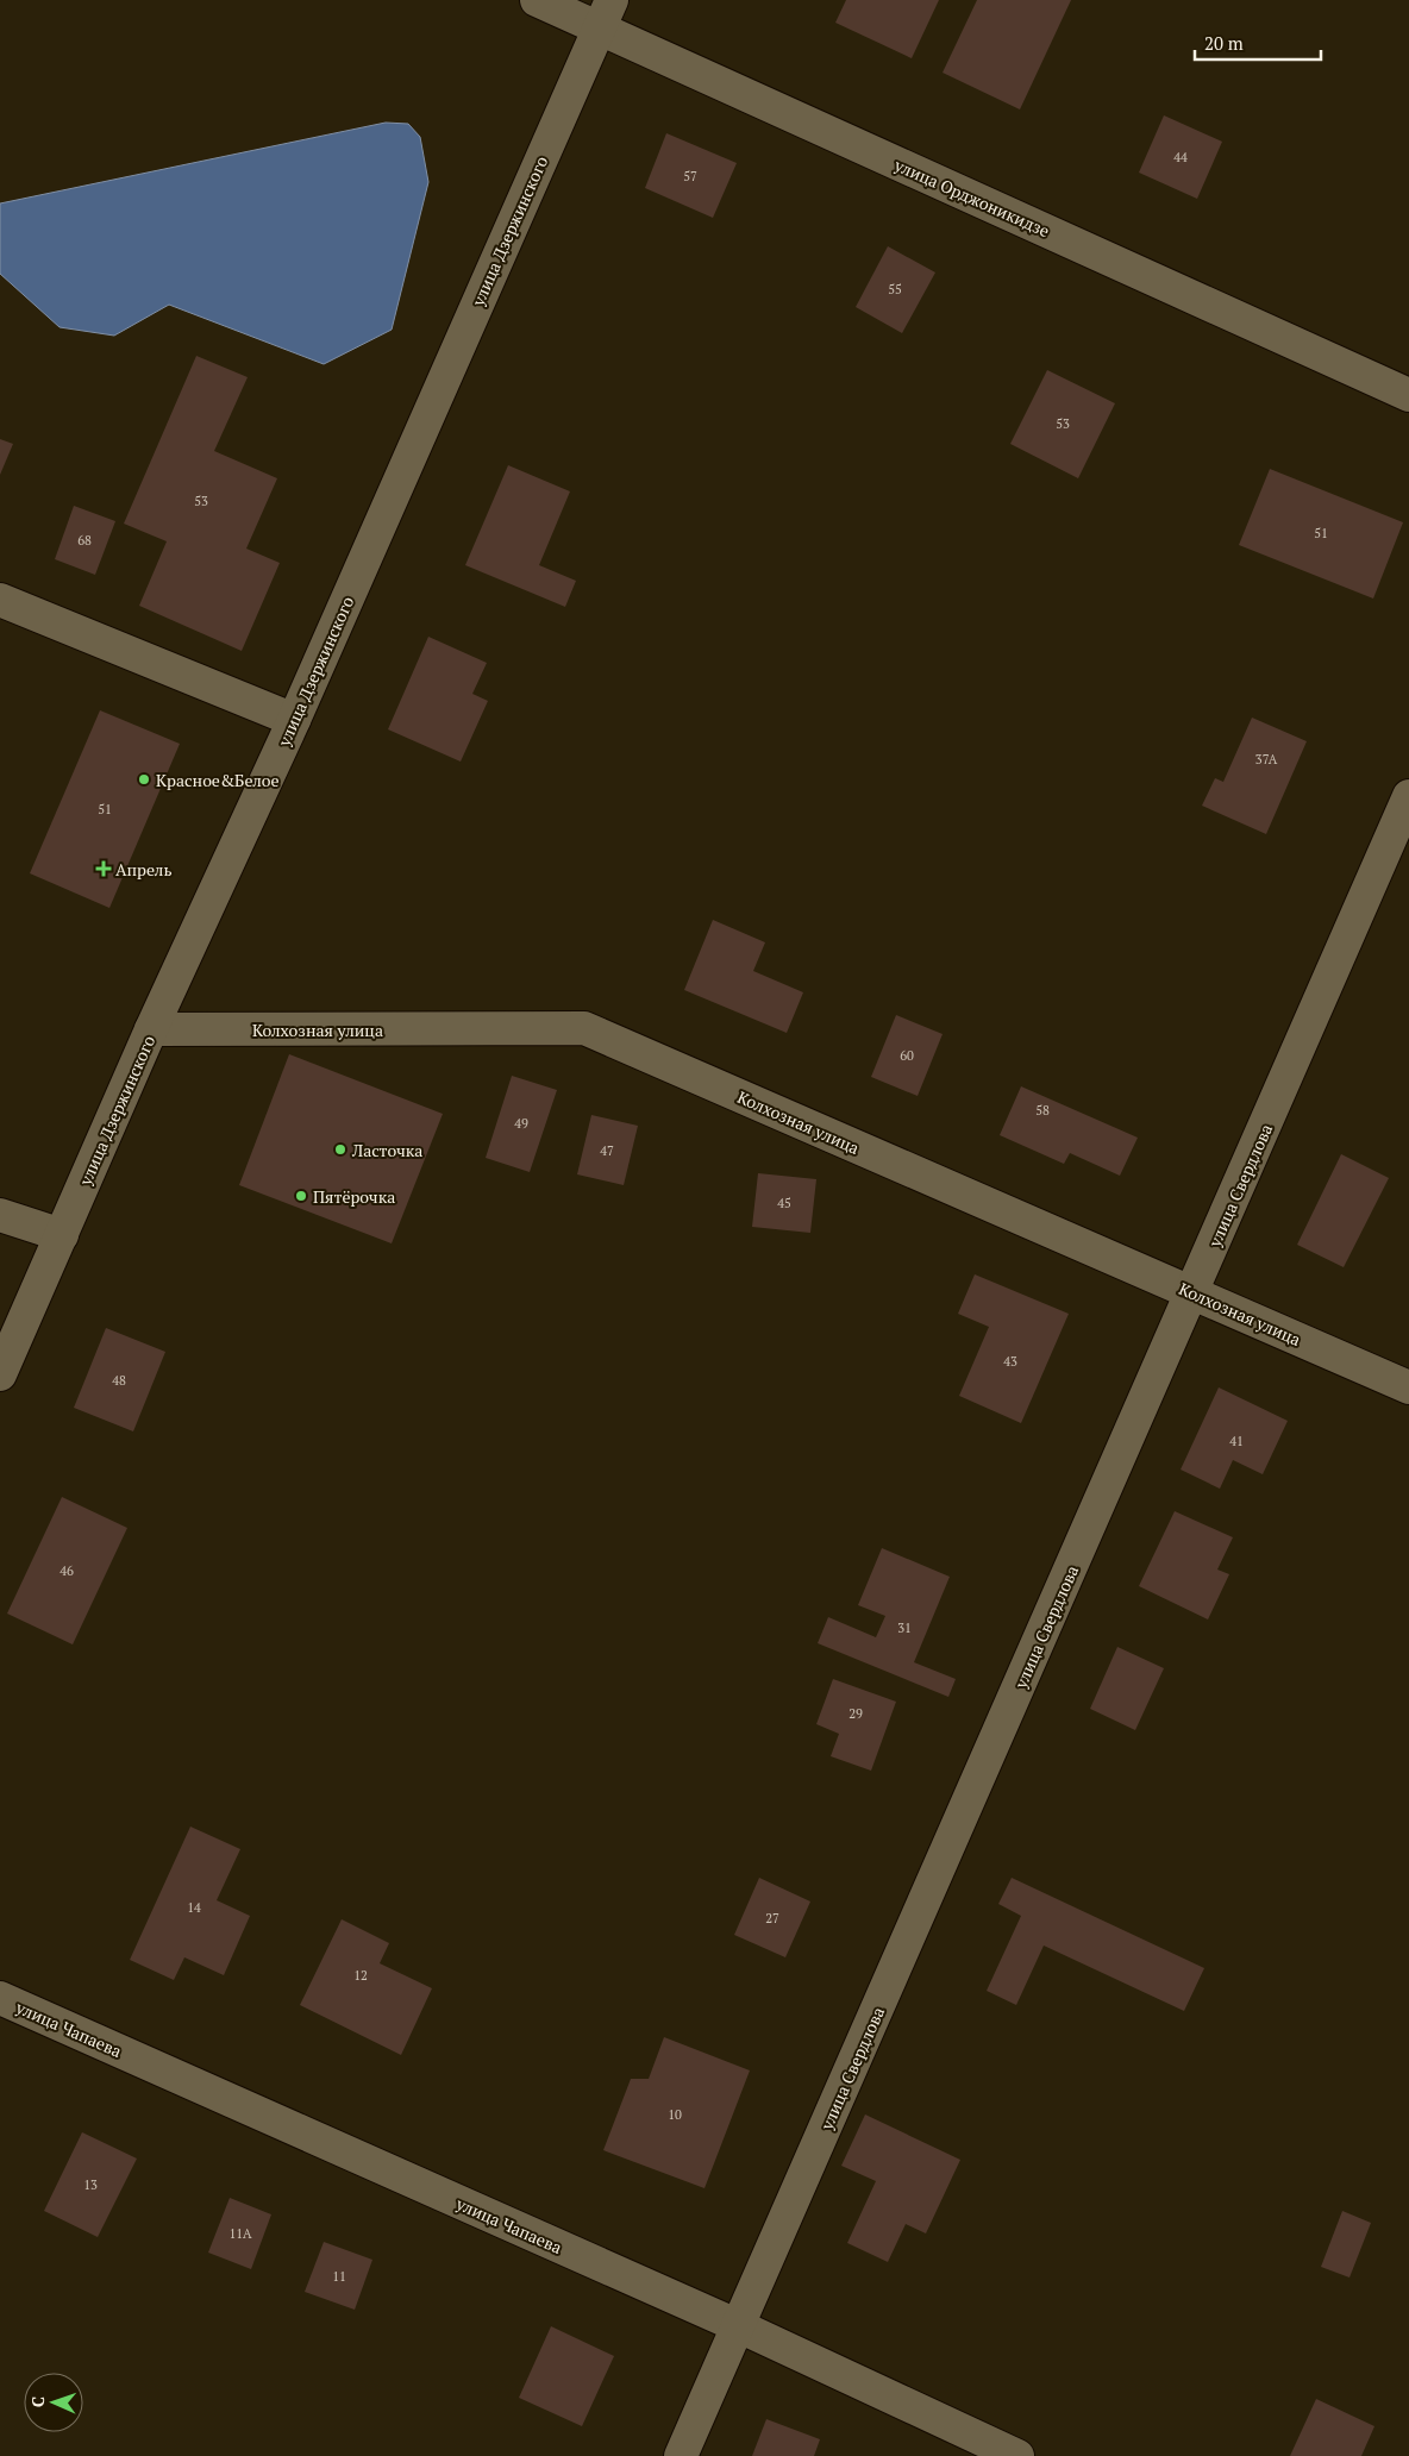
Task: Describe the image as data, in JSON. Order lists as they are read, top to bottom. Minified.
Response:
{"streets":{"street":["улица Орджоникидзе","улица Дзержинского","Колхозная улица","улица Свердлова","улица Чапаева"]},"crossings":[["улица Орджоникидзе","улица Дзержинского"],["улица Дзержинского","Колхозная улица"],["Колхозная улица","улица Свердлова"],["улица Свердлова","улица Чапаева"]],"places":{"other":["Красное&Белое","Ласточка","Пятёрочка"],"health":["Апрель"]},"house_numbers":["44","57","55","53","53","51","68","37А","51","60","58","49","47","45","43","48","41","46","31","29","14","27","12","10","13","11А","11"],"scale_bar":"20 m","north":"left"}
